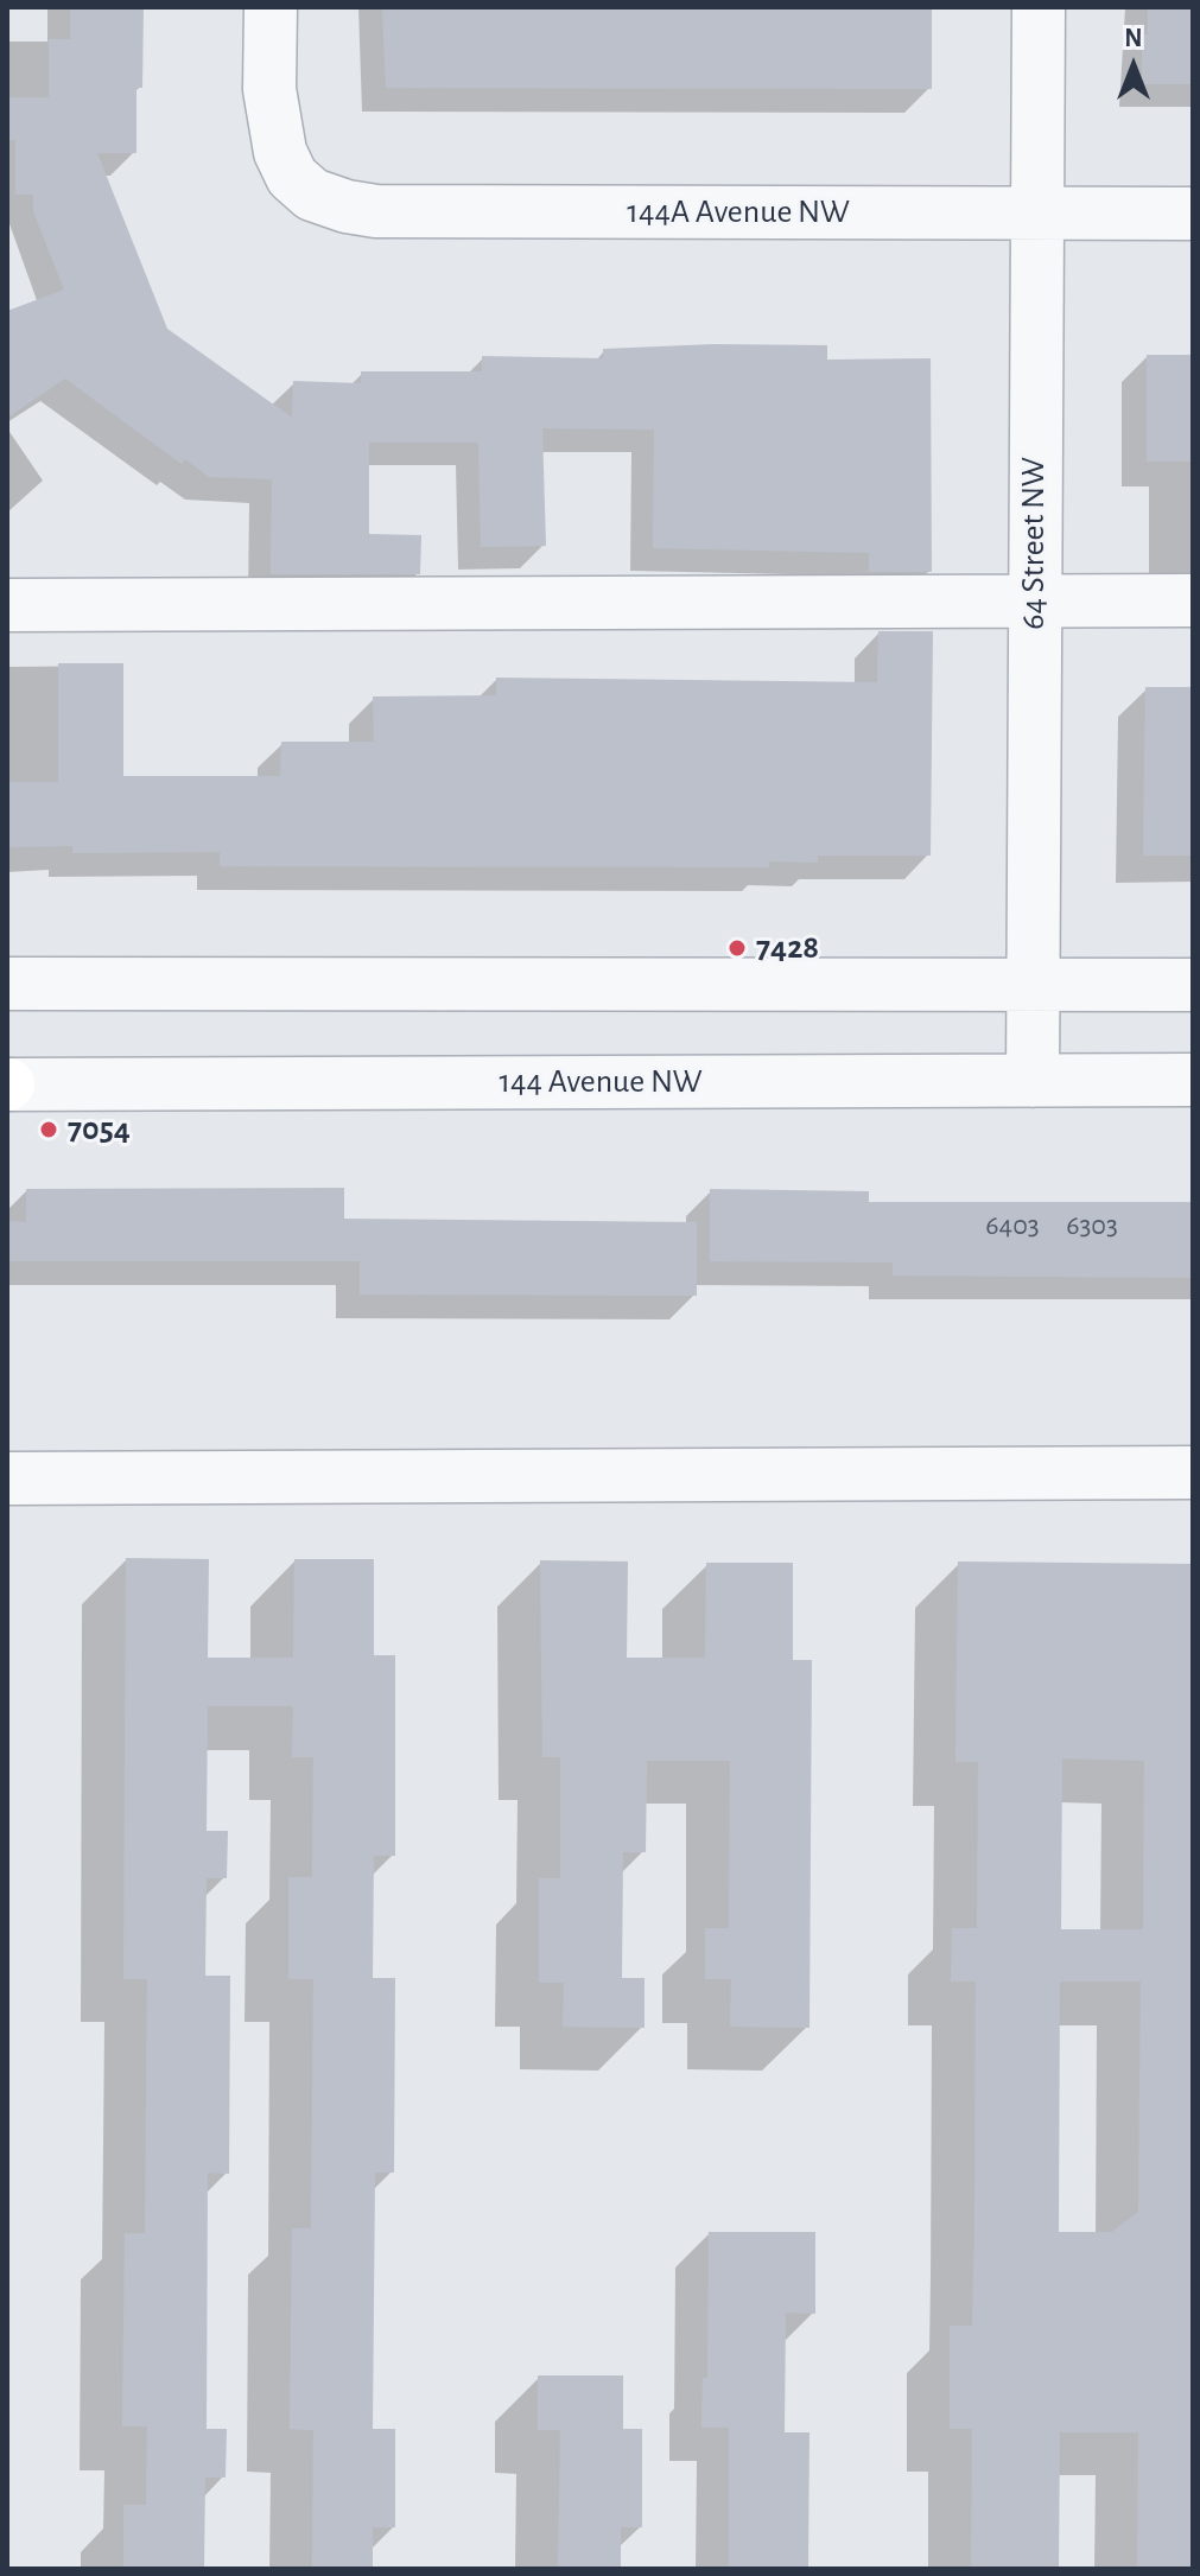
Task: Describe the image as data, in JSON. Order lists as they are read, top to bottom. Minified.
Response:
{"streets":{"street":["144A Avenue NW","64 Street NW","144 Avenue NW"]},"crossings":[["144A Avenue NW","64 Street NW"],["64 Street NW","144 Avenue NW"]],"places":["7428","7054"],"house_numbers":["6403","6303"],"north":"top"}
